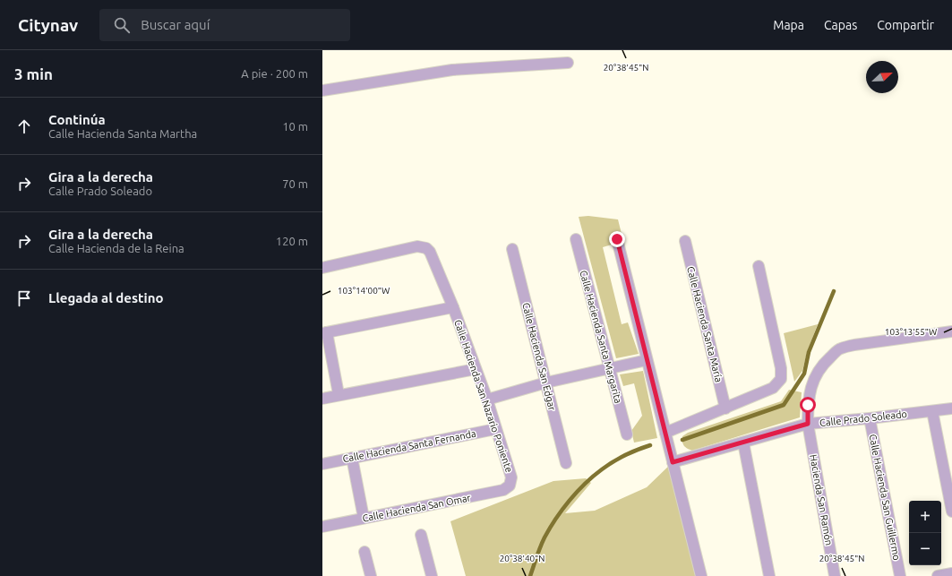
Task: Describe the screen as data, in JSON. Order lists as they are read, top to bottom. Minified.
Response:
{"streets":{"street":["Calle Hacienda Santa María","Calle Hacienda Santa Margarita","Calle Hacienda San Edgar","Calle Hacienda San Nazario Poniente","Calle Prado Soleado","Calle Hacienda Santa Fernanda","Calle Hacienda San Guillermo","Hacienda San Ramón","Calle Hacienda San Omar"]},"crossings":[["Calle Hacienda San Nazario Poniente","Calle Hacienda Santa Fernanda"],["Calle Hacienda San Nazario Poniente","Calle Hacienda San Omar"],["Calle Prado Soleado","Calle Hacienda San Guillermo"],["Calle Prado Soleado","Hacienda San Ramón"]],"north":"top right","page":{"header":"Citynav","search":"Buscar aquí","nav":["Mapa","Capas","Compartir"],"heading":["3 min","A pie · 200 m"],"list":[["Continúa","Calle Hacienda Santa Martha","10 m"],["Gira a la derecha","Calle Prado Soleado","70 m"],["Gira a la derecha","Calle Hacienda de la Reina","120 m"],"Llegada al destino"],"map_buttons":["+","−"]},"coordinates":["20°38'45\"N","103°14'00\"W","103°13'55\"W","20°38'40\"N"]}
